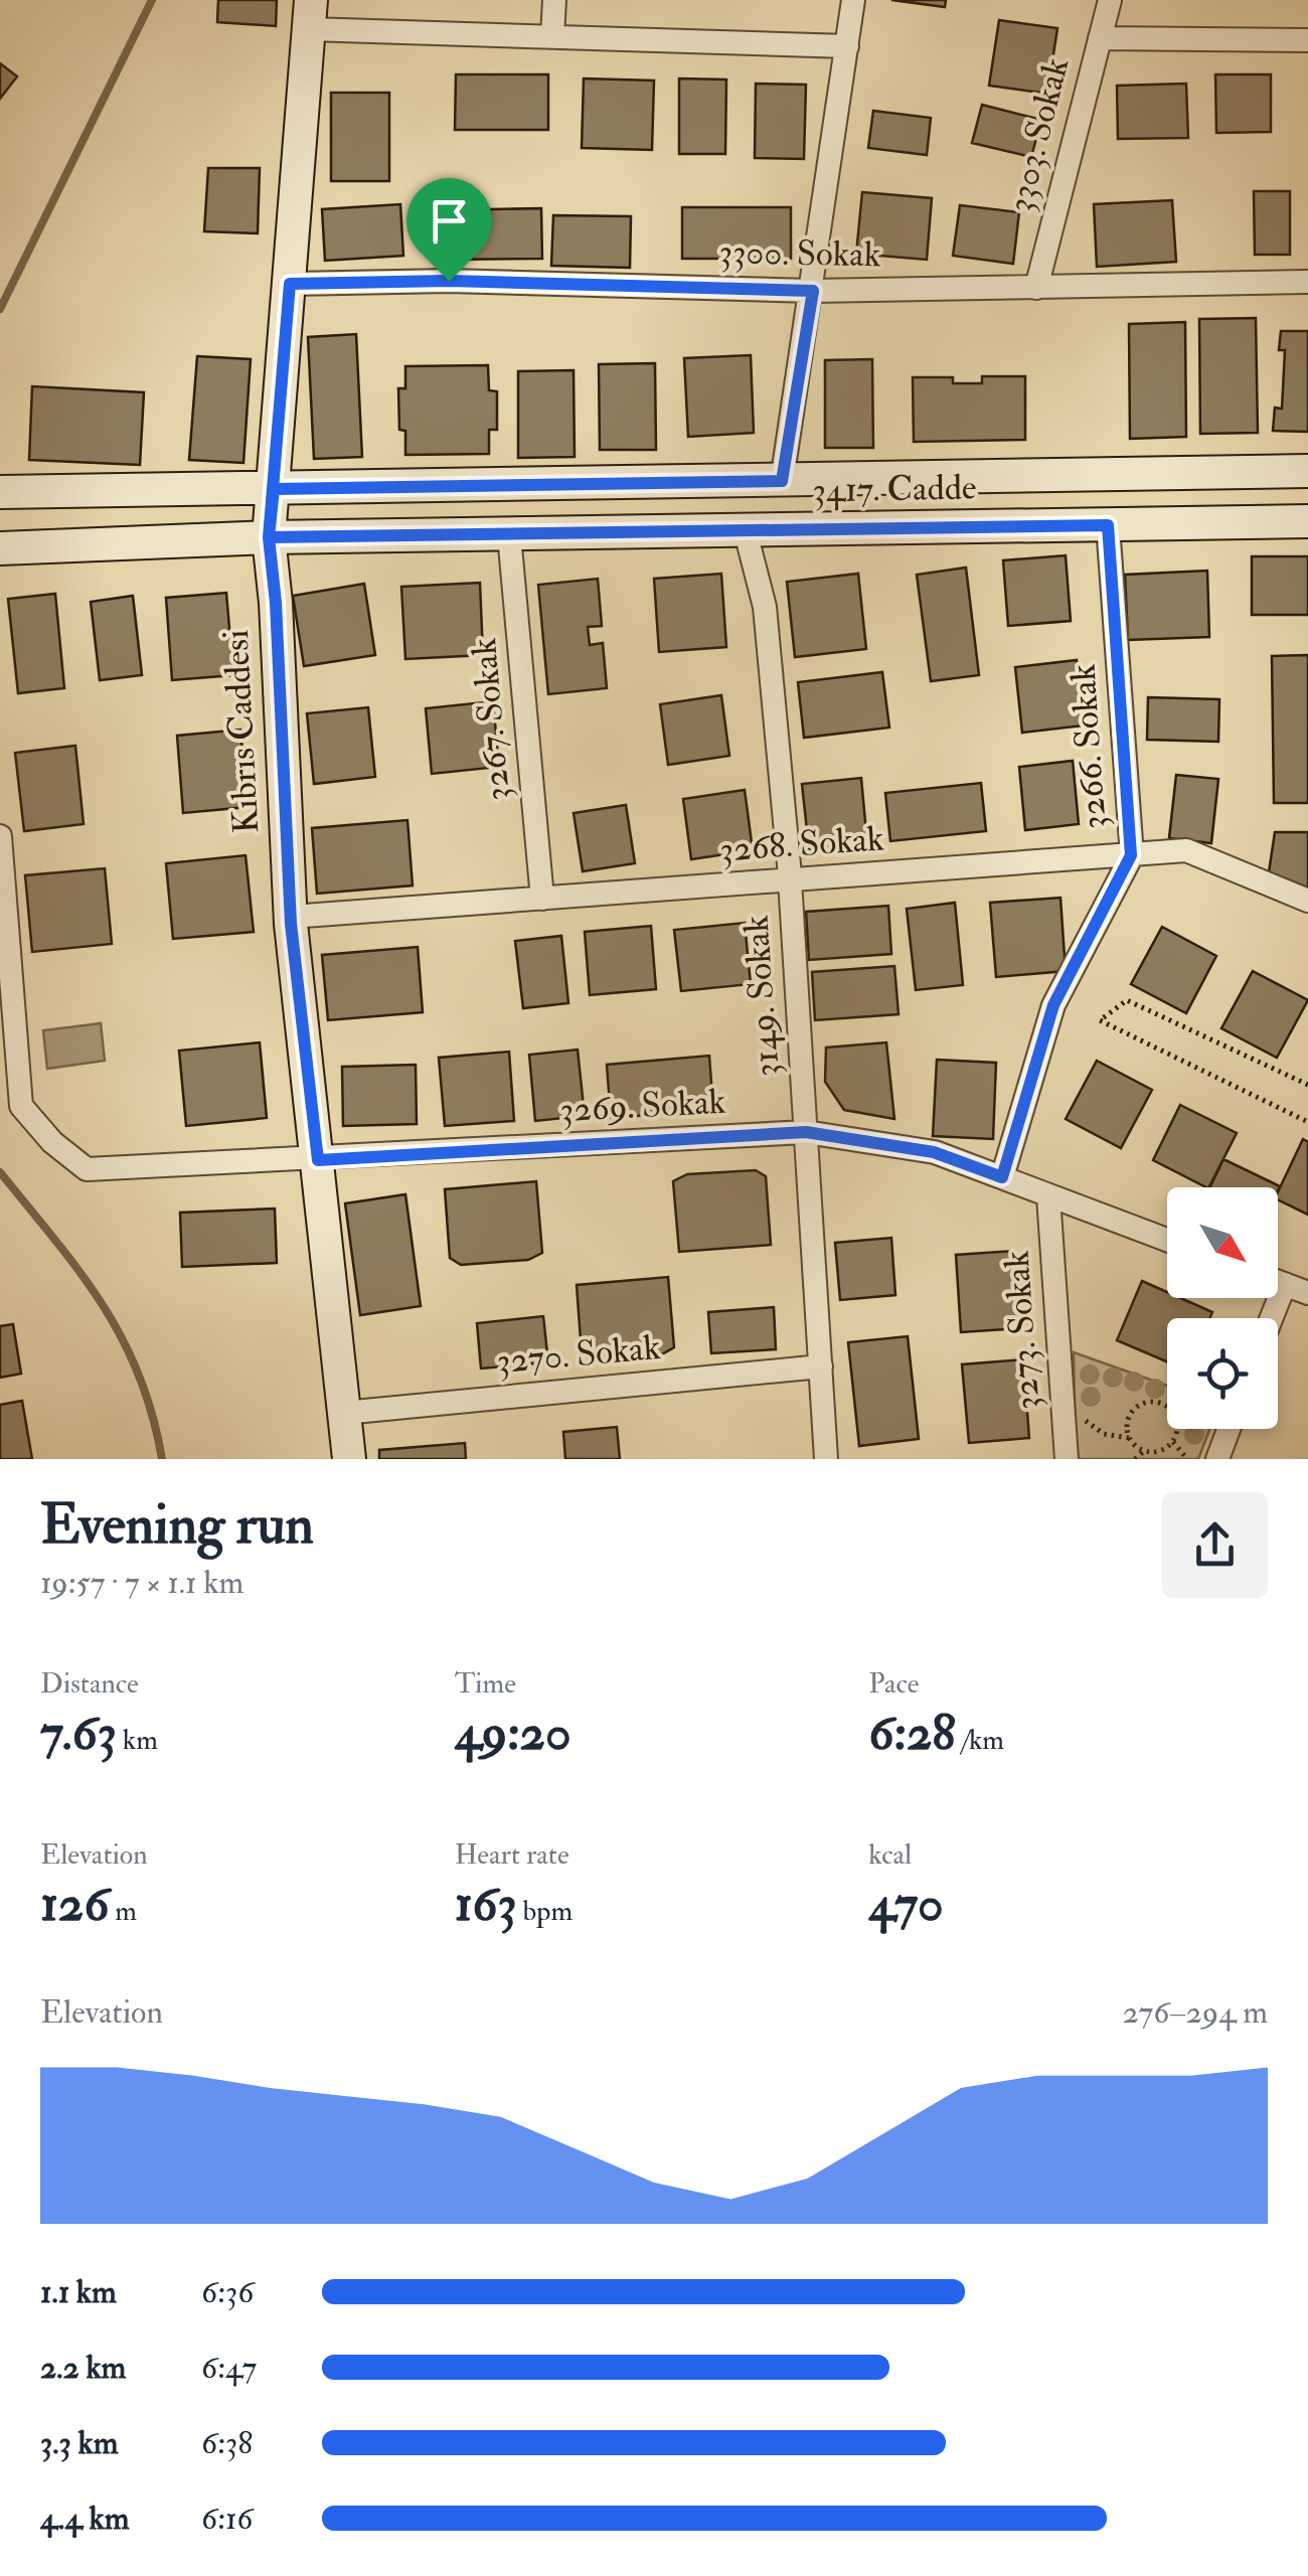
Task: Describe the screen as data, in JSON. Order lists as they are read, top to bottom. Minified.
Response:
{"streets":{"street":["3303. Sokak","3300. Sokak","3417. Cadde","3267. Sokak","Kıbrıs Caddesi","3266. Sokak","3268. Sokak","3149. Sokak","3269. Sokak","3273. Sokak","3270. Sokak"]},"crossings":[["3303. Sokak","3300. Sokak"],["3300. Sokak","Kıbrıs Caddesi"],["3417. Cadde","3267. Sokak"],["3417. Cadde","Kıbrıs Caddesi"],["3417. Cadde","3266. Sokak"],["3417. Cadde","3149. Sokak"],["3267. Sokak","3268. Sokak"],["Kıbrıs Caddesi","3268. Sokak"],["Kıbrıs Caddesi","3269. Sokak"],["Kıbrıs Caddesi","3270. Sokak"],["3266. Sokak","3268. Sokak"],["3266. Sokak","3269. Sokak"],["3268. Sokak","3149. Sokak"],["3149. Sokak","3269. Sokak"],["3149. Sokak","3270. Sokak"],["3269. Sokak","3273. Sokak"]],"north":"bottom right","page":{"heading":["Evening run","19:57 · 7 × 1.1 km"],"stats":[["Distance","7.63 km"],["Time","49:20"],["Pace","6:28 /km"],["Elevation","126 m"],["Heart rate","163 bpm"],["kcal","470"]],"chart":["Elevation","276–294 m"],"list":[{"name":"1.1 km","note":"6:36"},{"name":"2.2 km","note":"6:47"},{"name":"3.3 km","note":"6:38"},{"name":"4.4 km","note":"6:16"}]}}
